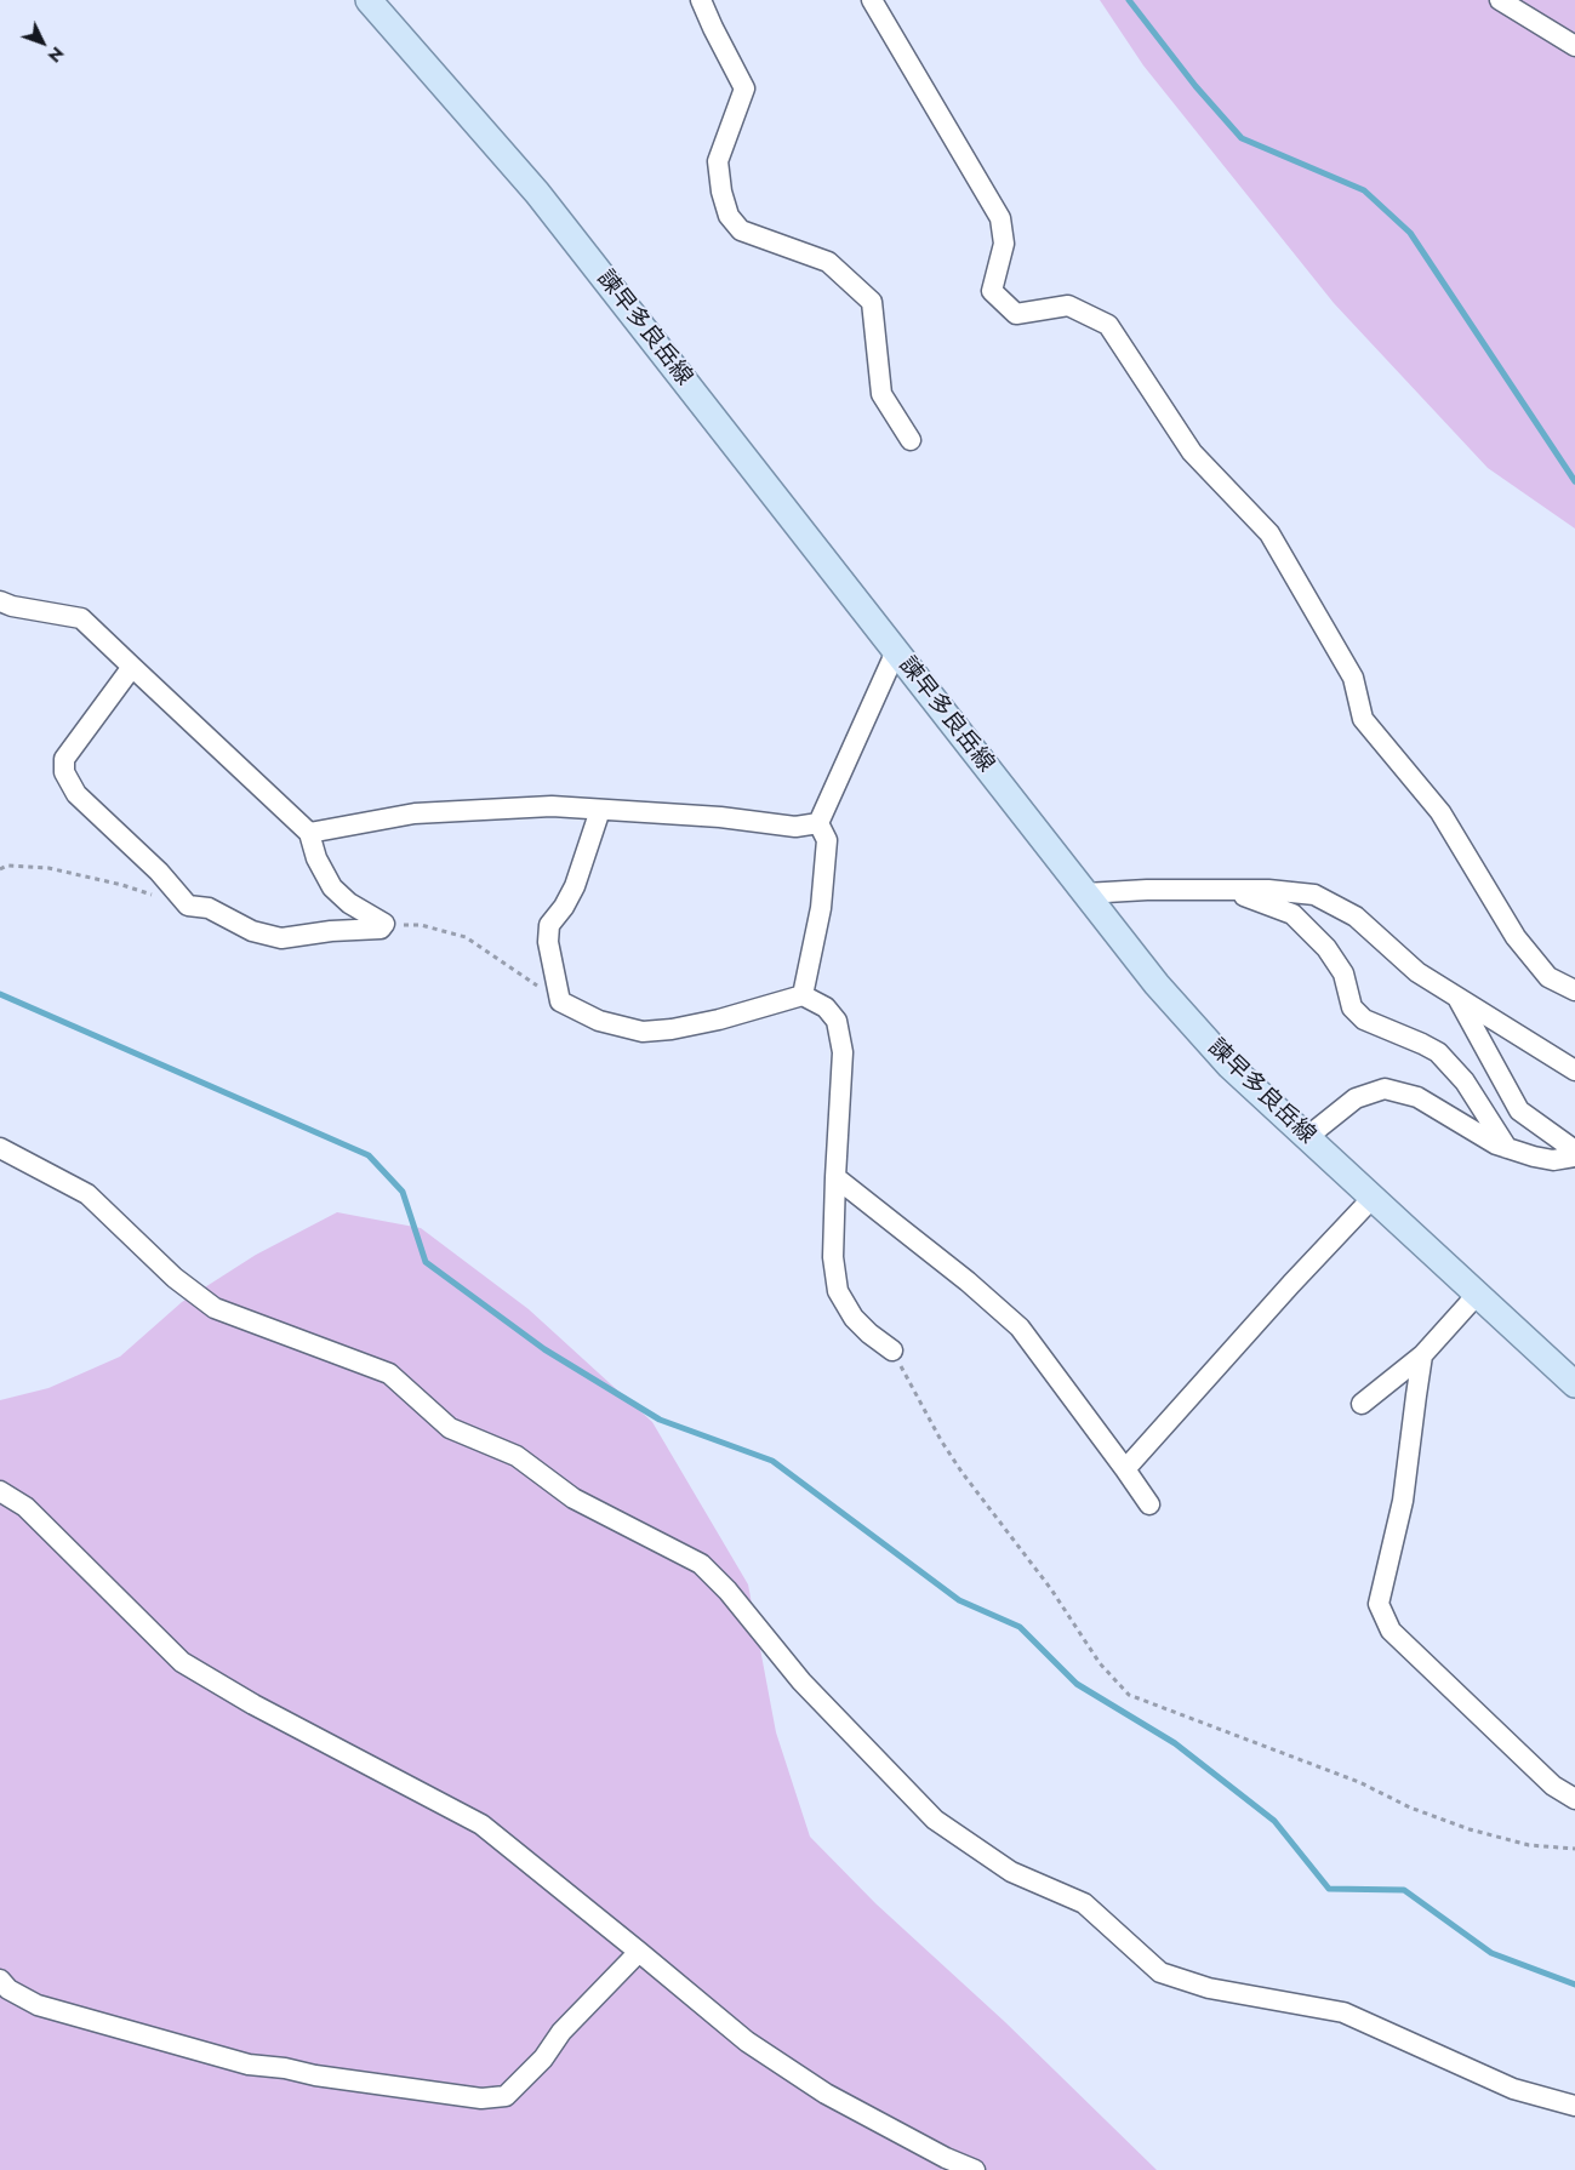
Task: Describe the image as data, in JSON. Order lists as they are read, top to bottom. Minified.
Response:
{"streets":{"main road":["諫早多良岳線"]},"north":"bottom right"}
